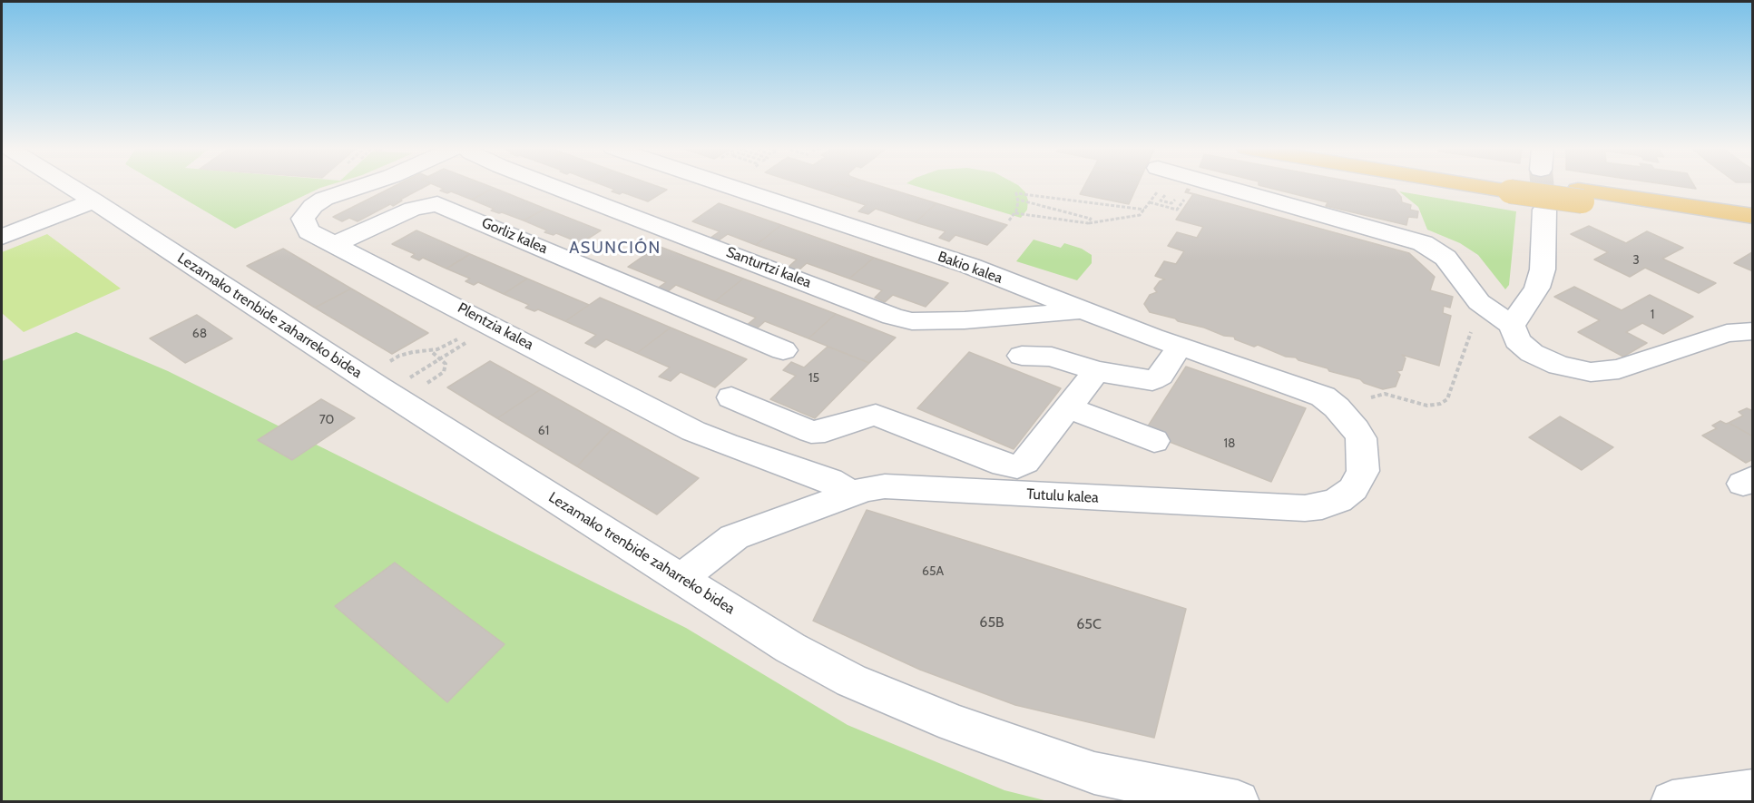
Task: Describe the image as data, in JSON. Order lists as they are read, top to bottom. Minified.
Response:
{"streets":{"street":["Gorliz kalea","Santurtzi kalea","Bakio kalea","Lezamako trenbide zaharreko bidea","Plentzia kalea","Tutulu kalea"]},"crossings":[["Gorliz kalea","Plentzia kalea"],["Santurtzi kalea","Bakio kalea"],["Bakio kalea","Tutulu kalea"],["Lezamako trenbide zaharreko bidea","Tutulu kalea"],["Plentzia kalea","Tutulu kalea"]],"districts":["ASUNCIÓN"],"house_numbers":["3","1","68","15","70","61","18","65A","65B","65C"]}
